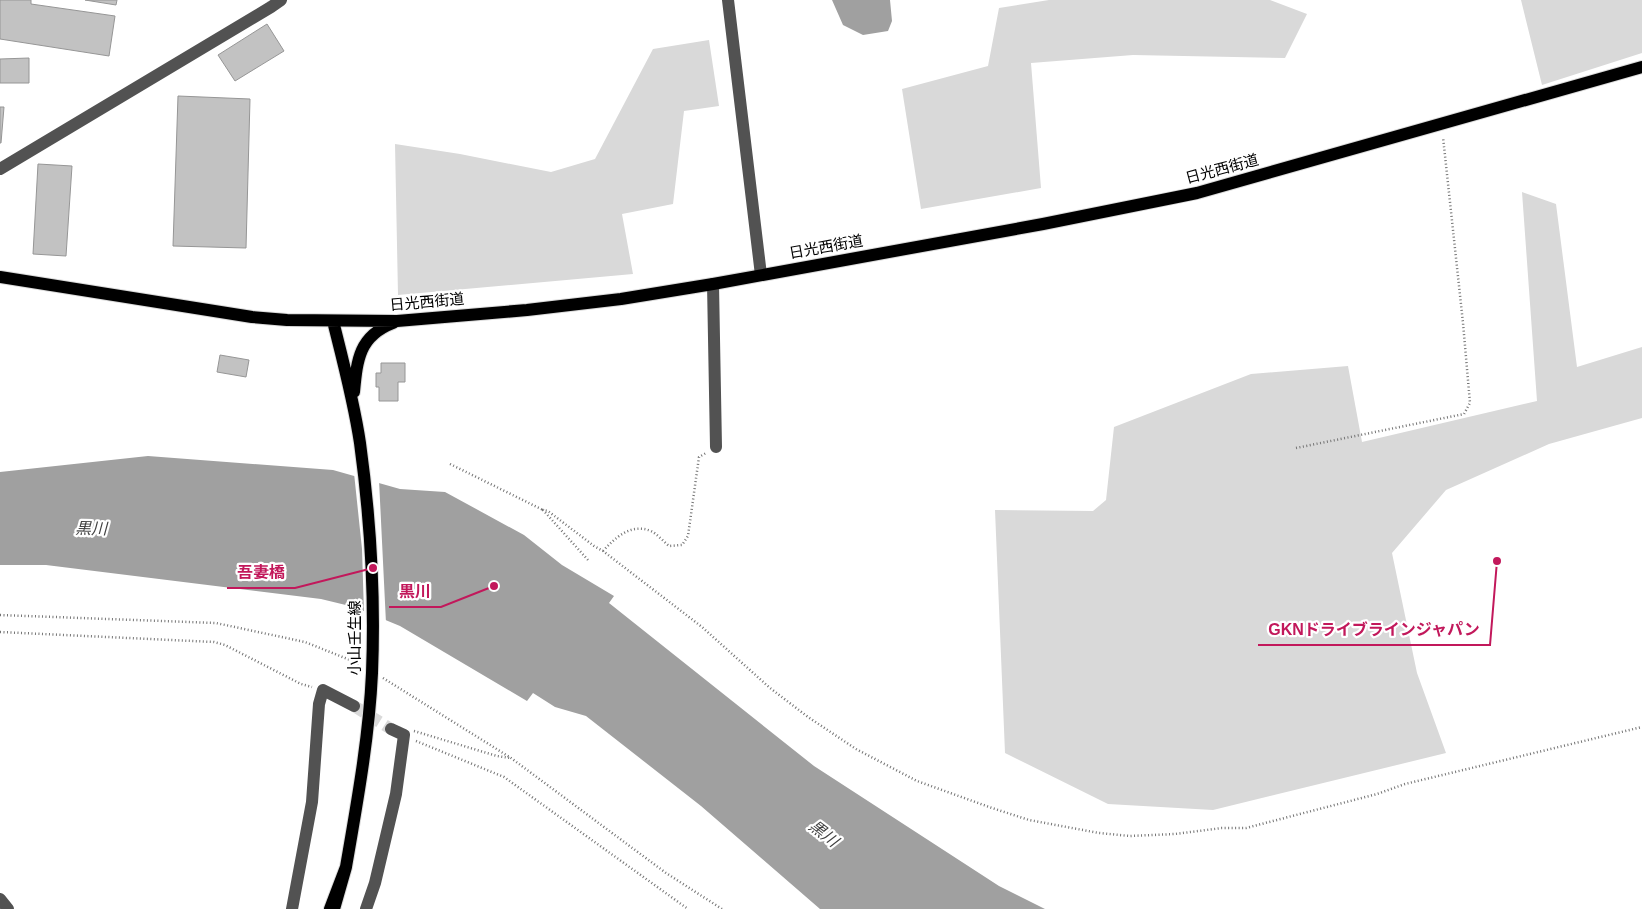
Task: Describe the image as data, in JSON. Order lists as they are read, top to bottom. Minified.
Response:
{"streets":{"main road":["日光西街道","小山壬生線"]},"crossings":[["日光西街道","小山壬生線"]],"water":["黒川"],"places":["GKNドライブラインジャパン","吾妻橋","黒川"]}
